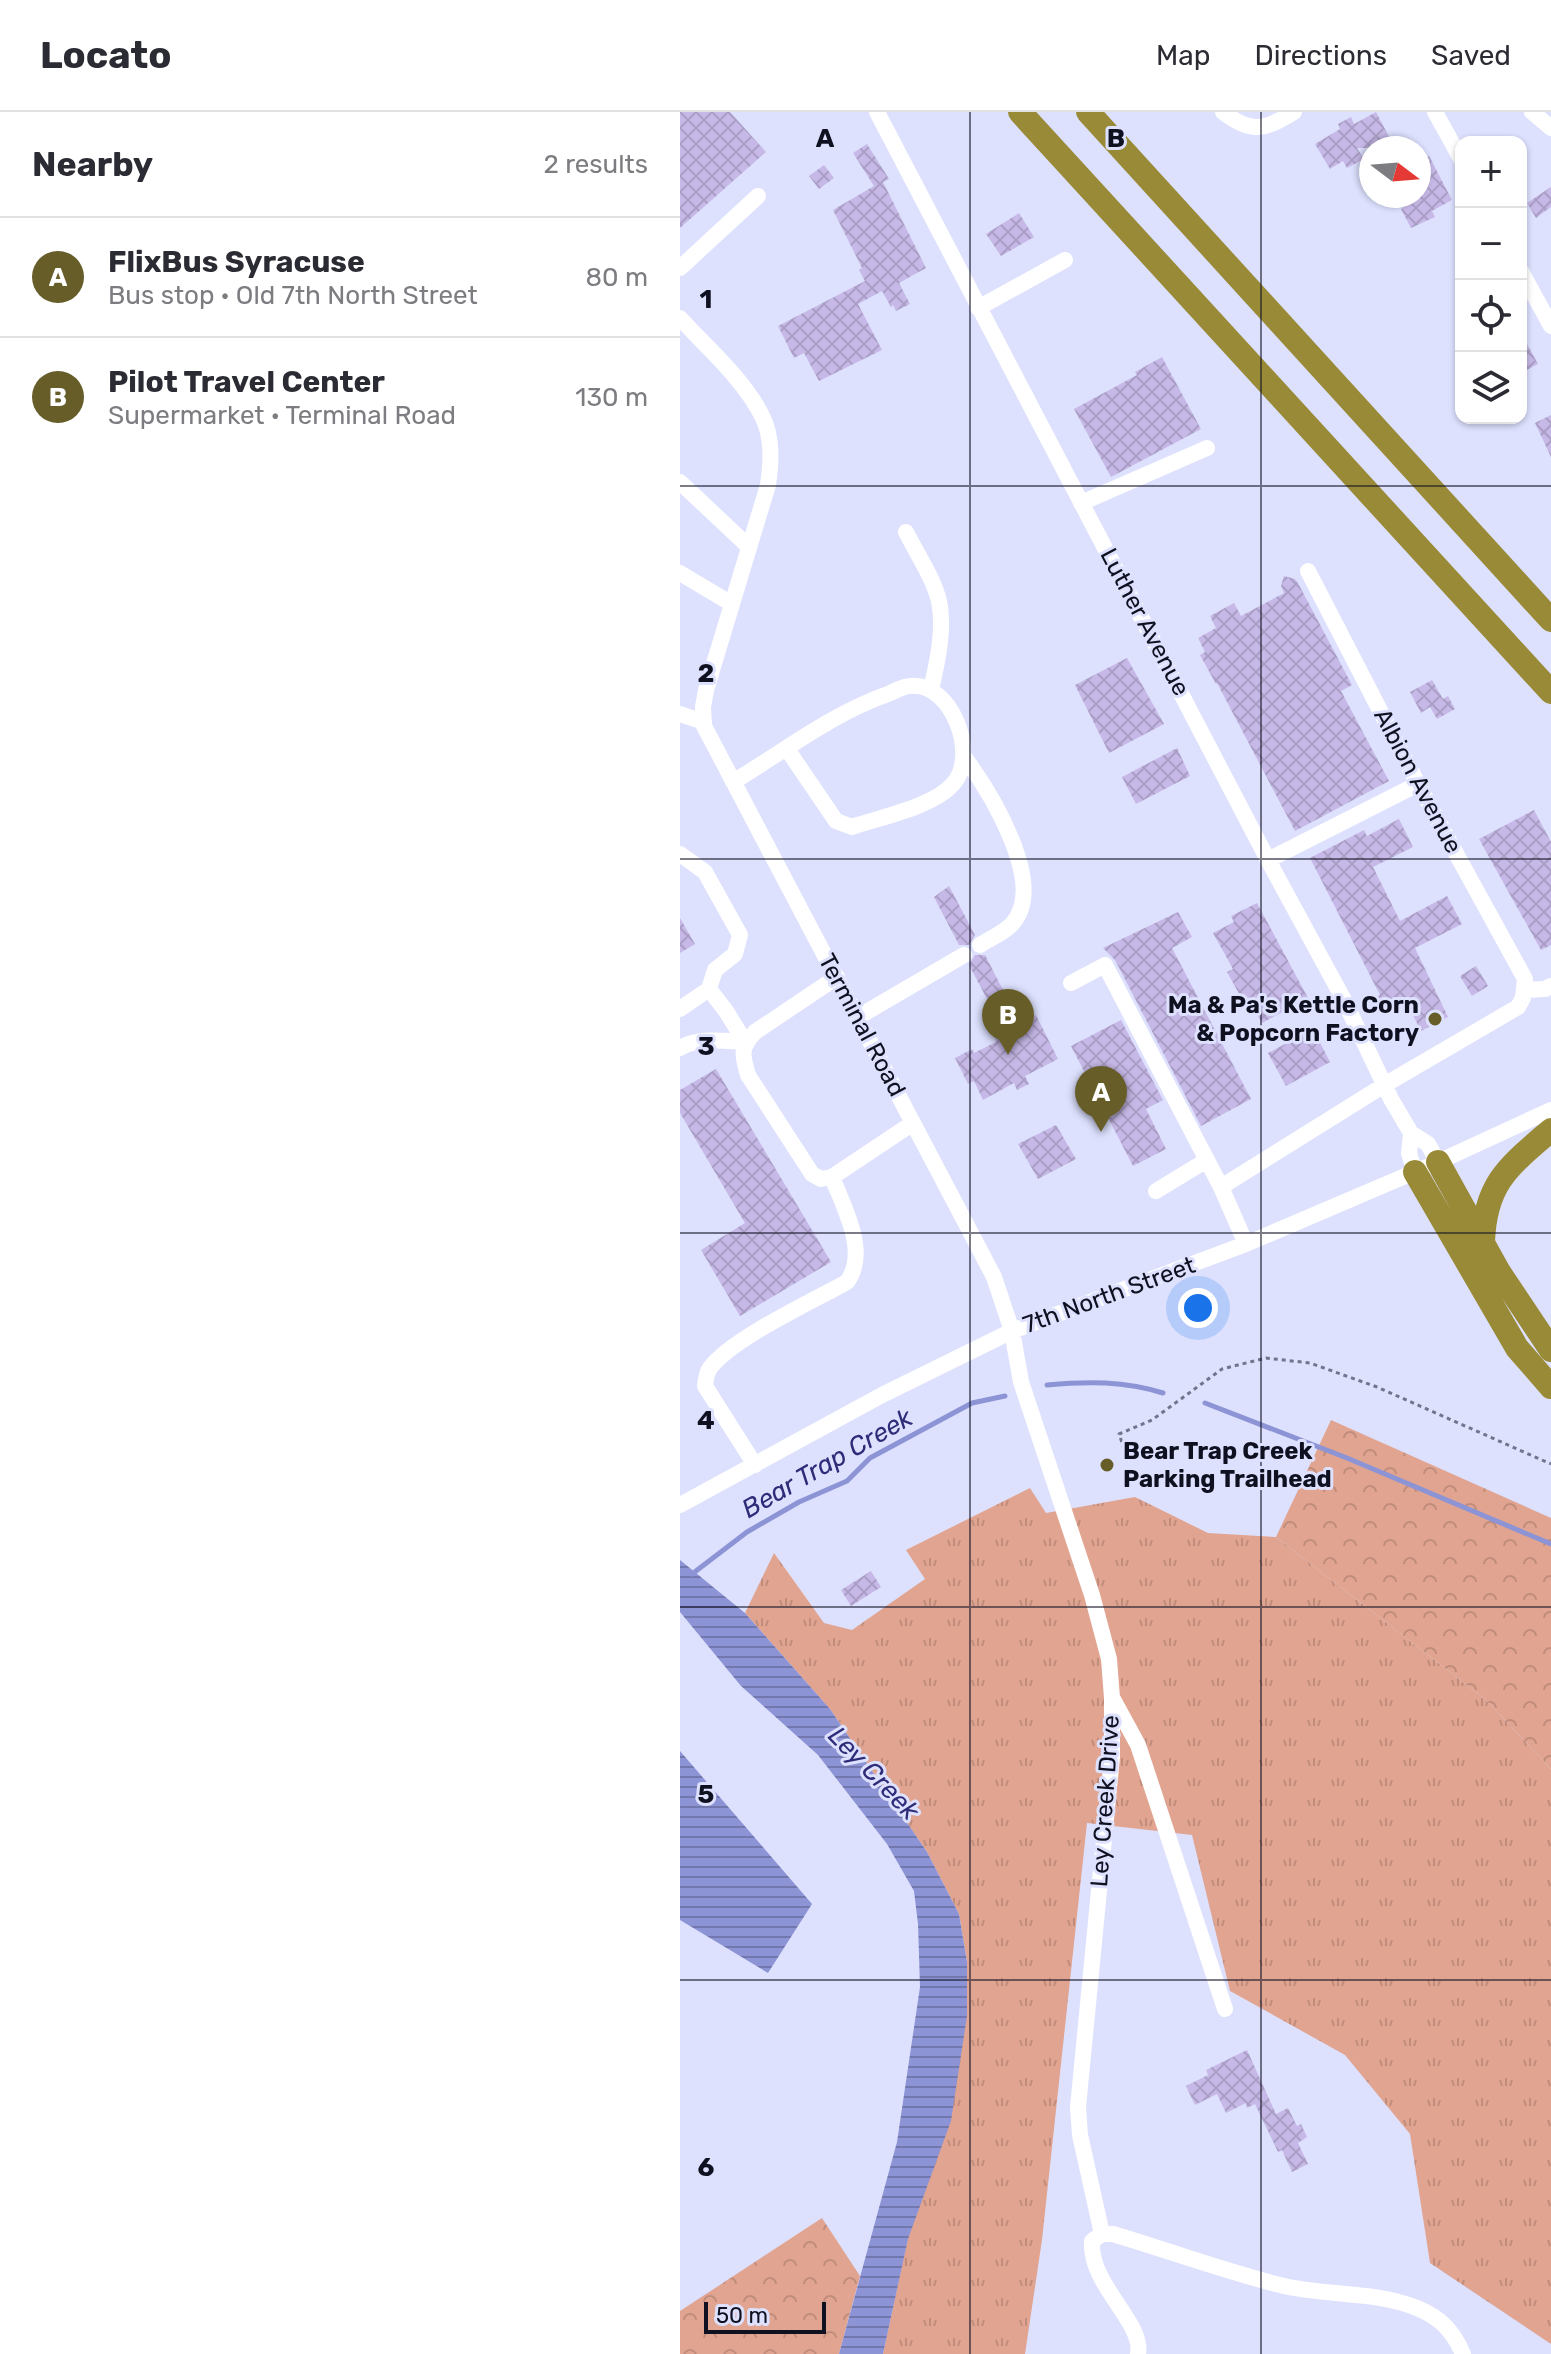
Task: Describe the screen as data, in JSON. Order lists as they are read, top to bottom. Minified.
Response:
{"streets":{"street":["Luther Avenue","Albion Avenue","Terminal Road","7th North Street","Ley Creek Drive"]},"crossings":[["Luther Avenue","7th North Street"],["Terminal Road","7th North Street"],["Terminal Road","Ley Creek Drive"],["7th North Street","Ley Creek Drive"]],"water":["Bear Trap Creek","Ley Creek"],"places":["Ma & Pa's Kettle Corn & Popcorn Factory","Bear Trap Creek Parking Trailhead"],"scale_bar":"50 m","north":"right","page":{"header":"Locato","nav":["Map","Directions","Saved"],"heading":["Nearby","2 results"],"map_buttons":["+","−"],"list":[{"mark":"A","name":"FlixBus Syracuse","note":"Bus stop · Old 7th North Street","value":"80 m"},{"mark":"B","name":"Pilot Travel Center","note":"Supermarket · Terminal Road","value":"130 m"}],"pins":["B","A"],"scale":"50 m"},"grid":{"columns":["A","B"],"rows":["1","2","3","4","5","6"]}}
